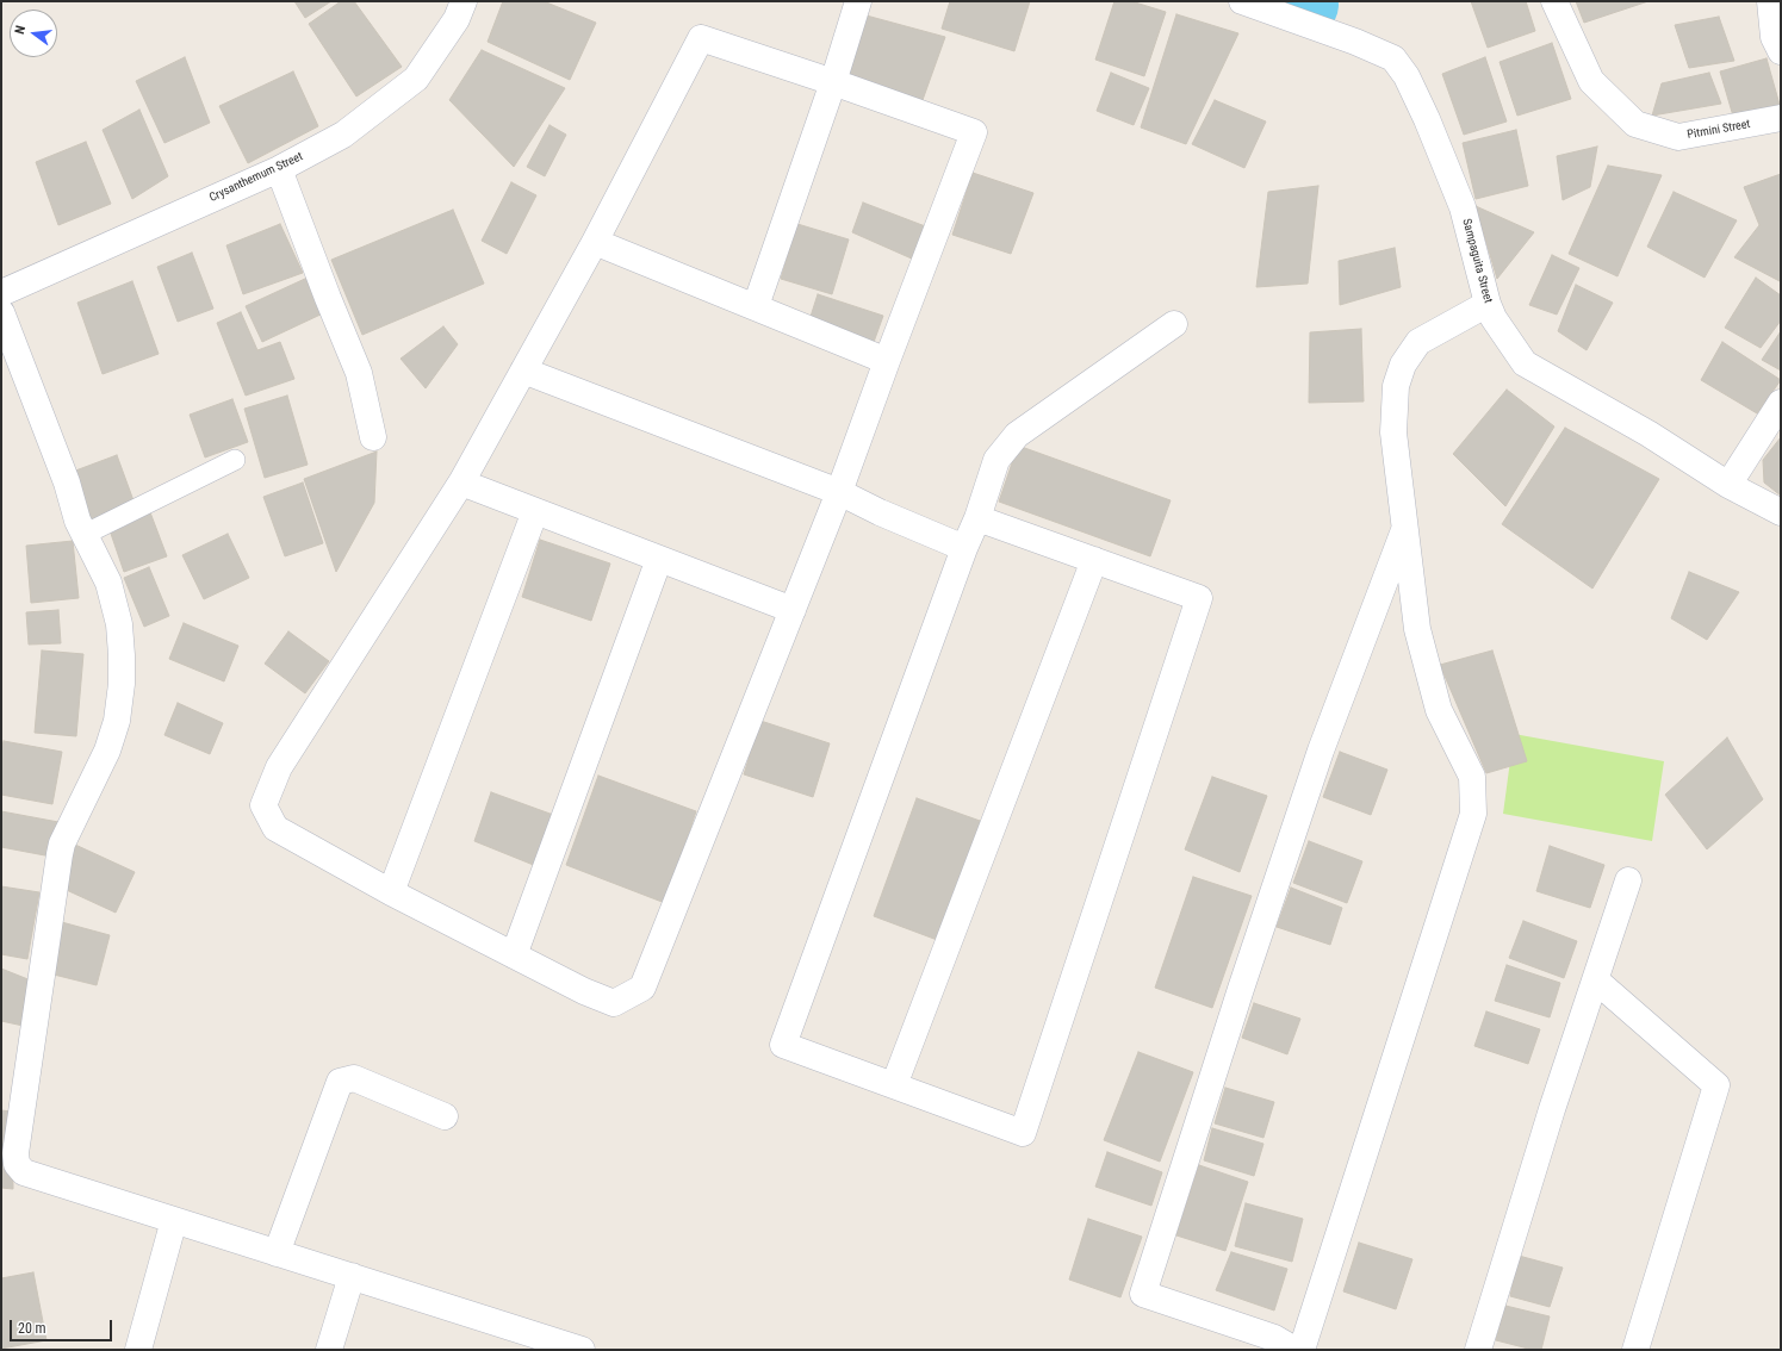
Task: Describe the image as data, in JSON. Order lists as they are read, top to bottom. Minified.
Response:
{"streets":{"street":["Pitmini Street","Crysanthemum Street","Sampaguita Street"]},"scale_bar":"20 m","north":"left"}
